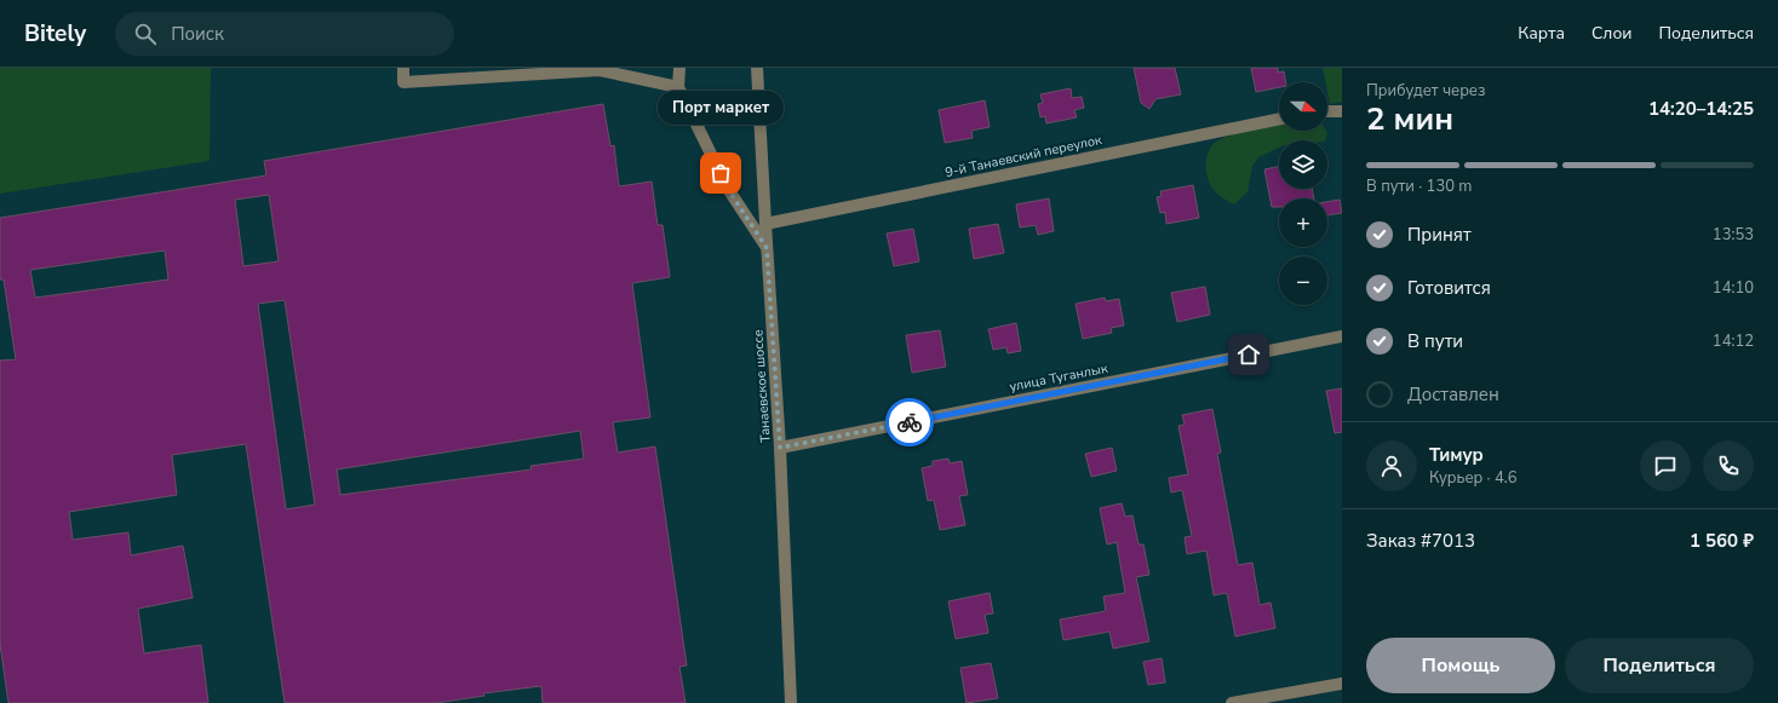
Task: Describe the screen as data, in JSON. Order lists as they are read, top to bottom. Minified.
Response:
{"streets":{"street":["9-й Танаевский переулок","улица Туганлык","Танаевское шоссе"]},"crossings":[["9-й Танаевский переулок","Танаевское шоссе"],["улица Туганлык","Танаевское шоссе"]],"places":["Порт маркет"],"north":"right","page":{"header":"Bitely","search":"Поиск","nav":["Карта","Слои","Поделиться"],"heading":["2 мин","Прибудет через","14:20–14:25"],"panel":["Тимур","Курьер · 4.6","Заказ #7013","1 560 ₽"],"map_buttons":["+","−"],"bubble":"Порт маркет","bar":"В пути · 130 m","list":[["Принят","13:53"],["Готовится","14:10"],["В пути","14:12"],"Доставлен"],"buttons":["Помощь","Поделиться"]}}
